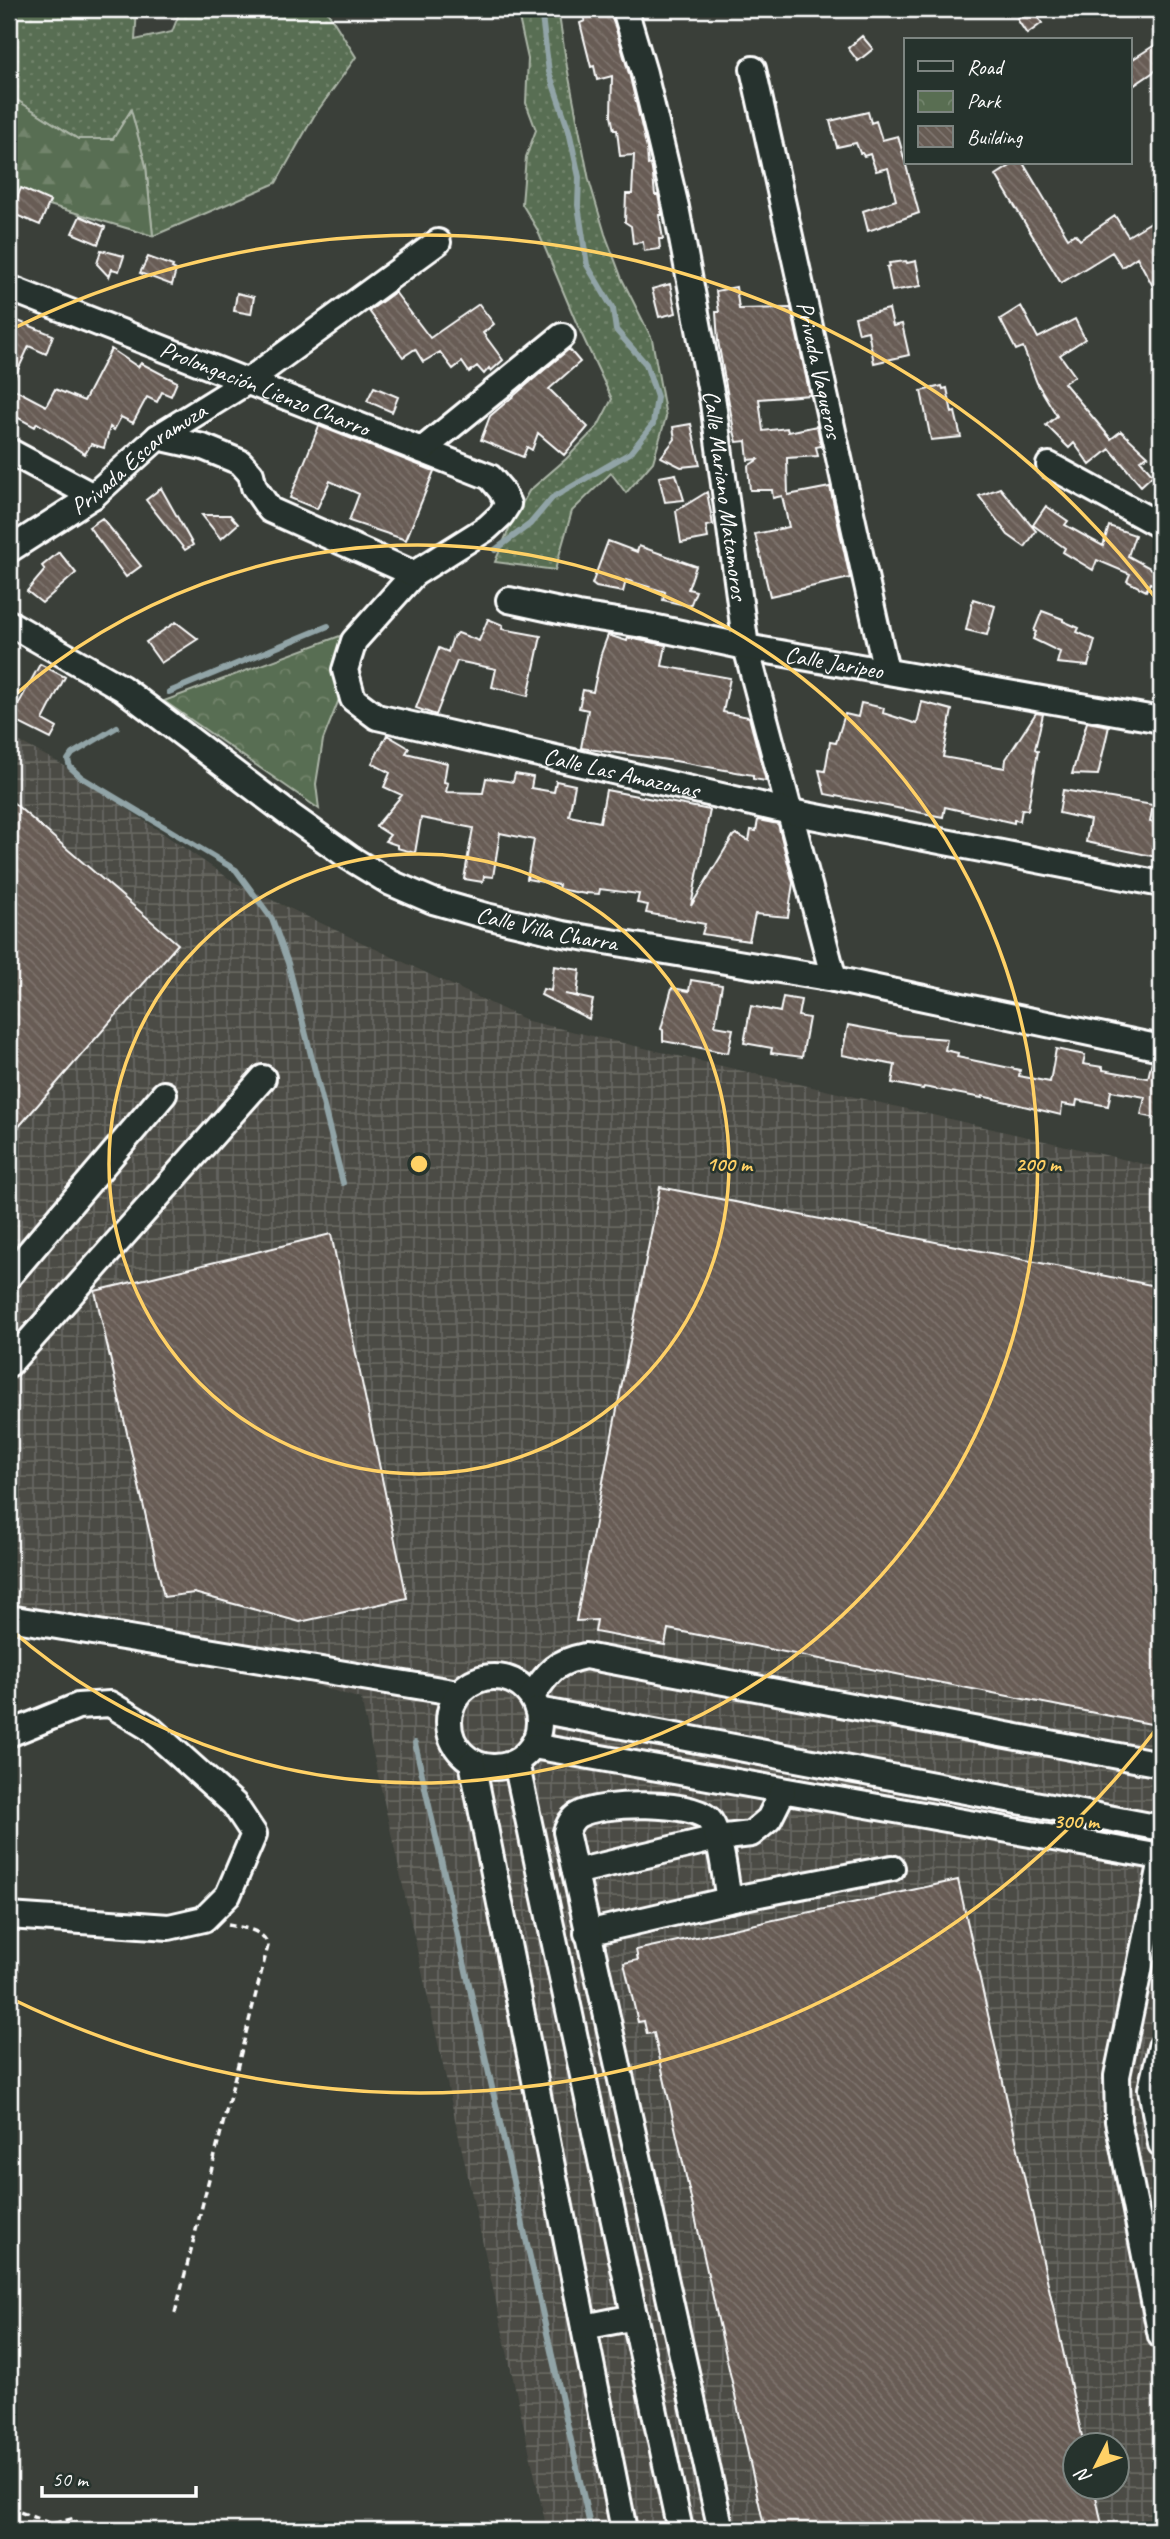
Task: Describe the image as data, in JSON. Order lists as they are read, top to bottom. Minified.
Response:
{"streets":{"street":["Privada Vaqueros","Prolongación Lienzo Charro","Privada Escaramuza","Calle Mariano Matamoros","Calle Jaripeo","Calle Las Amazonas","Calle Villa Charra"]},"crossings":[["Privada Vaqueros","Calle Jaripeo"],["Prolongación Lienzo Charro","Privada Escaramuza"],["Prolongación Lienzo Charro","Calle Las Amazonas"],["Calle Mariano Matamoros","Calle Jaripeo"],["Calle Mariano Matamoros","Calle Las Amazonas"],["Calle Mariano Matamoros","Calle Villa Charra"]],"legend":["Road","Park","Building"],"scale_bar":"50 m","north":"bottom left","rings":["100 m","200 m","300 m"]}
